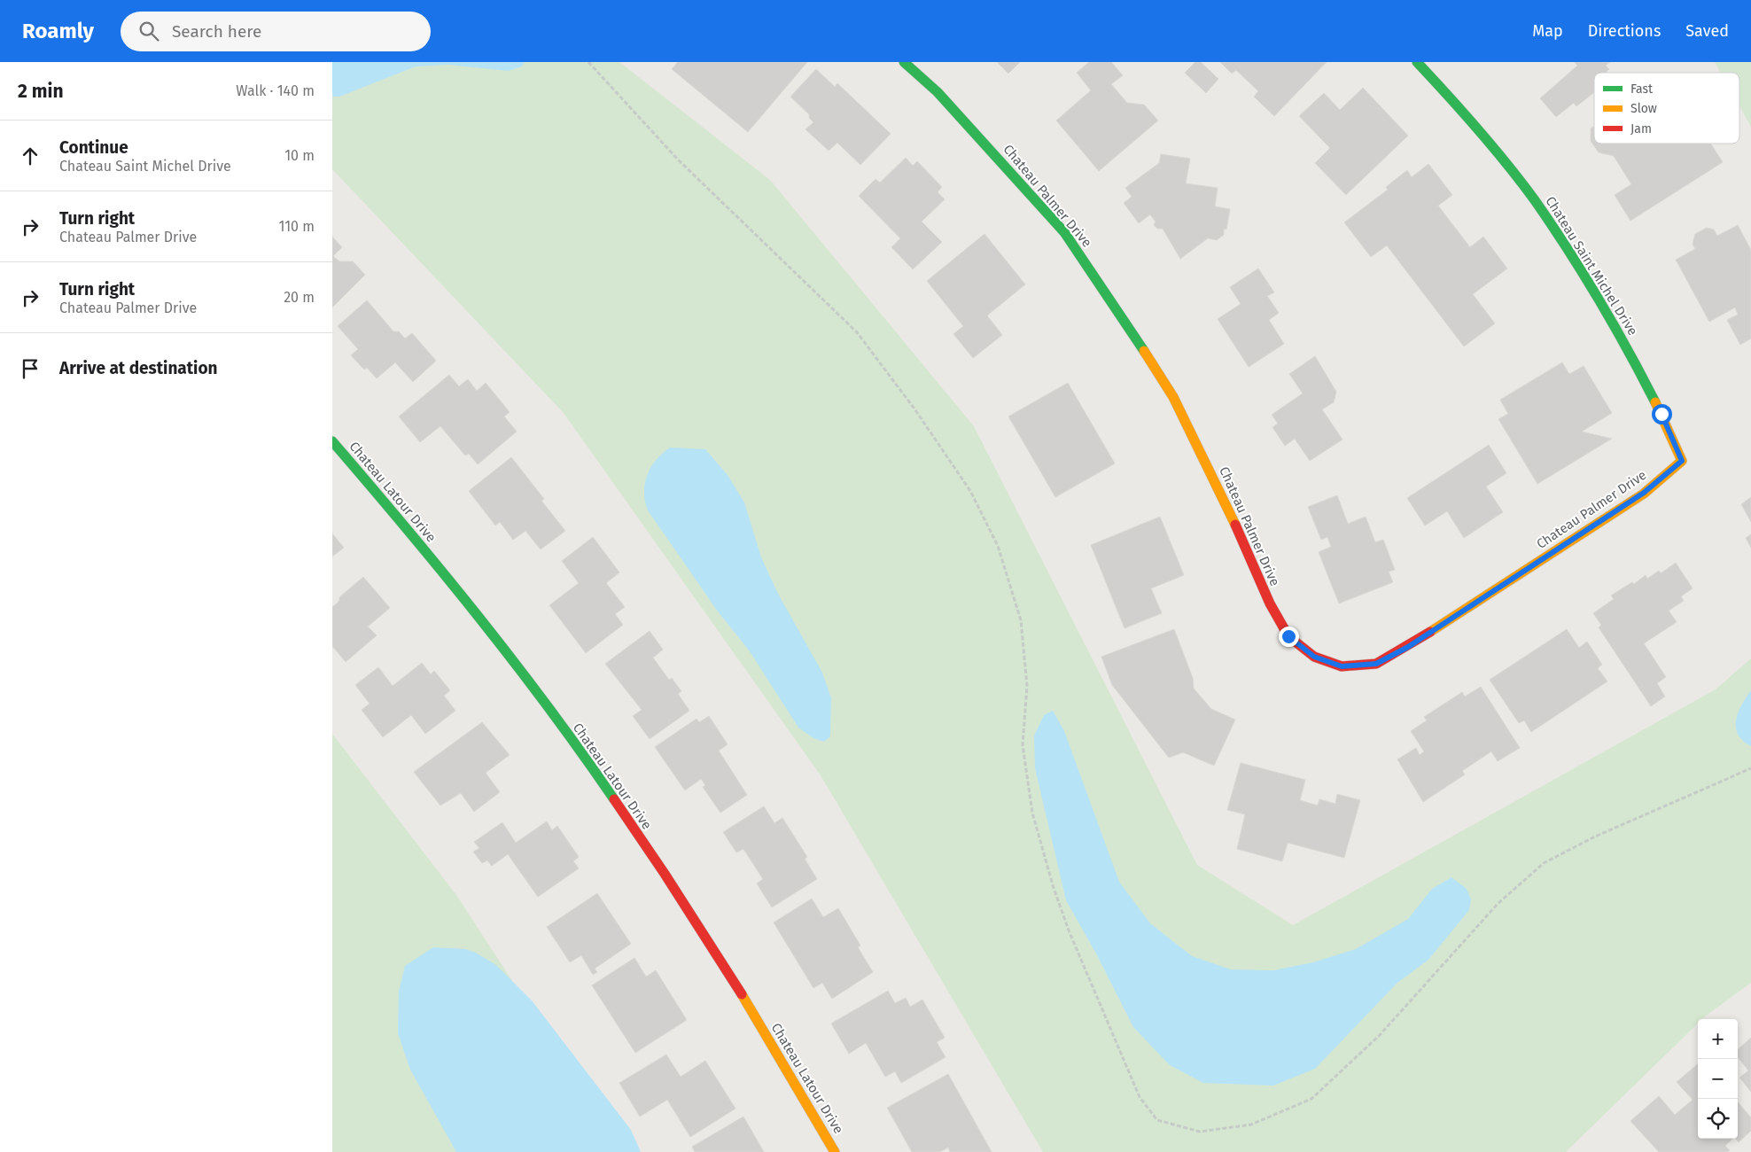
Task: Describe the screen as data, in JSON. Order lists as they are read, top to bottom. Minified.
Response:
{"streets":{"street":["Chateau Palmer Drive","Chateau Saint Michel Drive","Chateau Latour Drive"]},"crossings":[["Chateau Palmer Drive","Chateau Saint Michel Drive"]],"legend":["Fast","Slow","Jam"],"page":{"header":"Roamly","search":"Search here","nav":["Map","Directions","Saved"],"heading":["2 min","Walk · 140 m"],"list":[["Continue","Chateau Saint Michel Drive","10 m"],["Turn right","Chateau Palmer Drive","110 m"],["Turn right","Chateau Palmer Drive","20 m"],"Arrive at destination"],"map_buttons":["+","−"]}}
